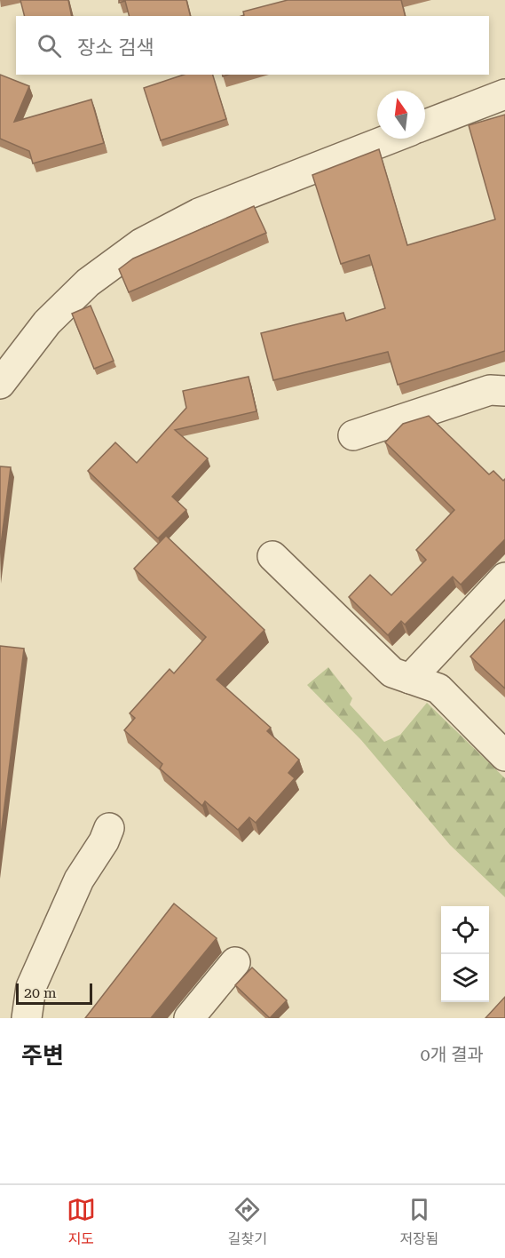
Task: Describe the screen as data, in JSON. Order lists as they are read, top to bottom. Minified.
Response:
{"scale_bar":"20 m","north":"top","page":{"search":"장소 검색","scale":"20 m","heading":["주변","0개 결과"],"nav":["지도","길찾기","저장됨"]}}
